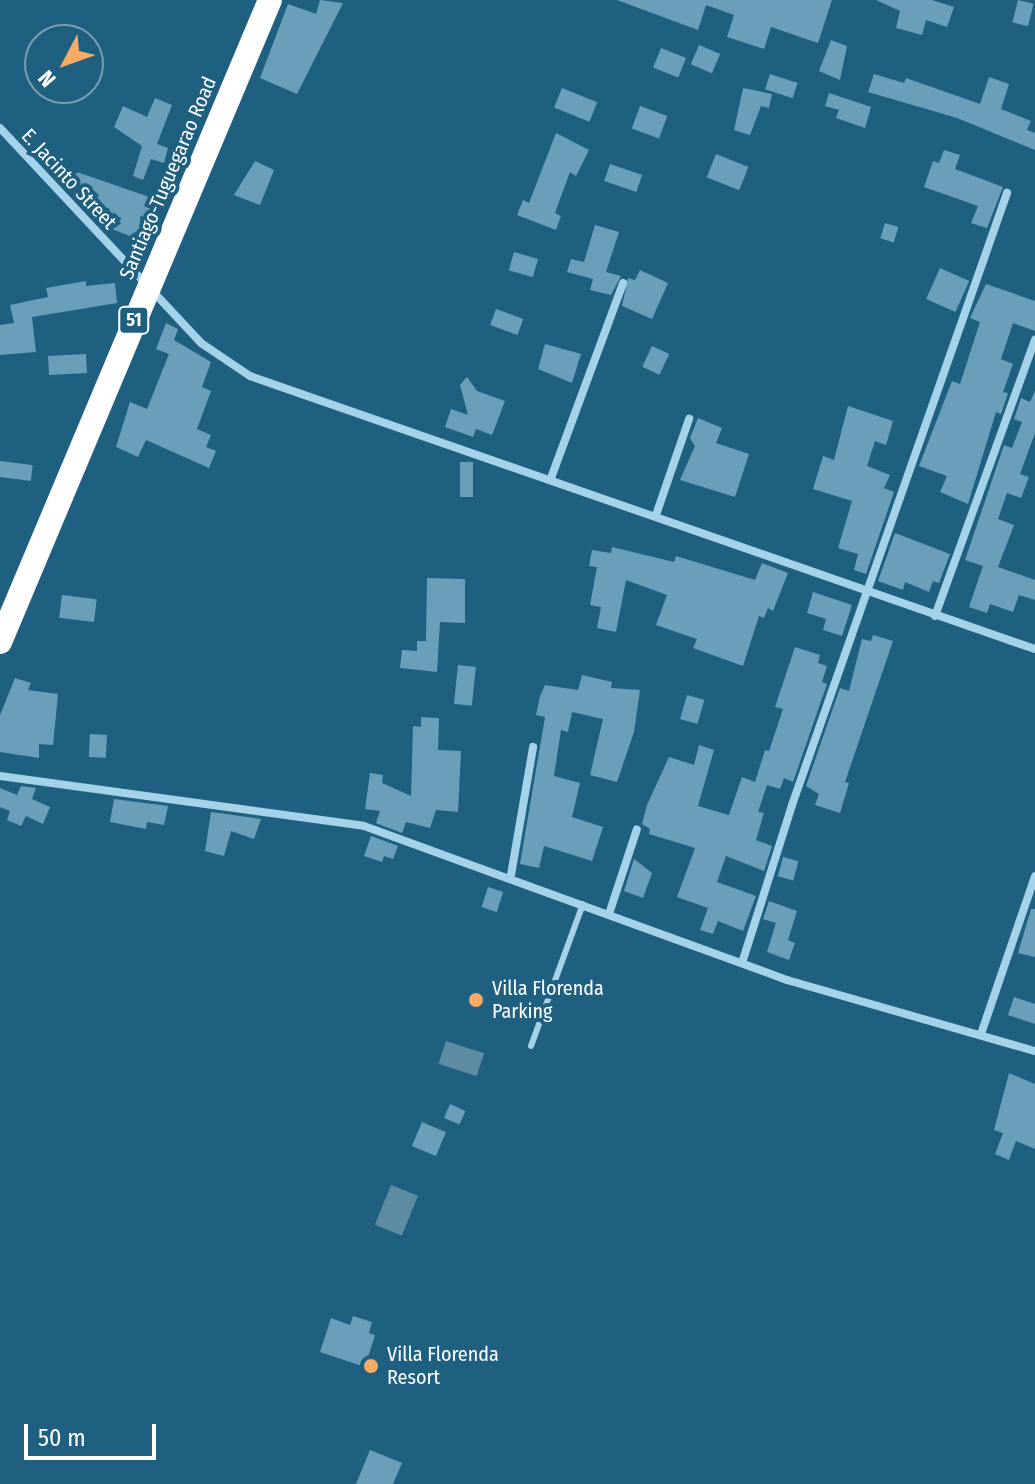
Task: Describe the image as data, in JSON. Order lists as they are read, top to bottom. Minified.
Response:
{"streets":{"highway":["Santiago-Tuguegarao Road","51"],"street":["E. Jacinto Street"]},"crossings":[["Santiago-Tuguegarao Road","E. Jacinto Street"]],"places":["Villa Florenda Parking","Villa Florenda Resort"],"scale_bar":"50 m","north":"bottom left"}
